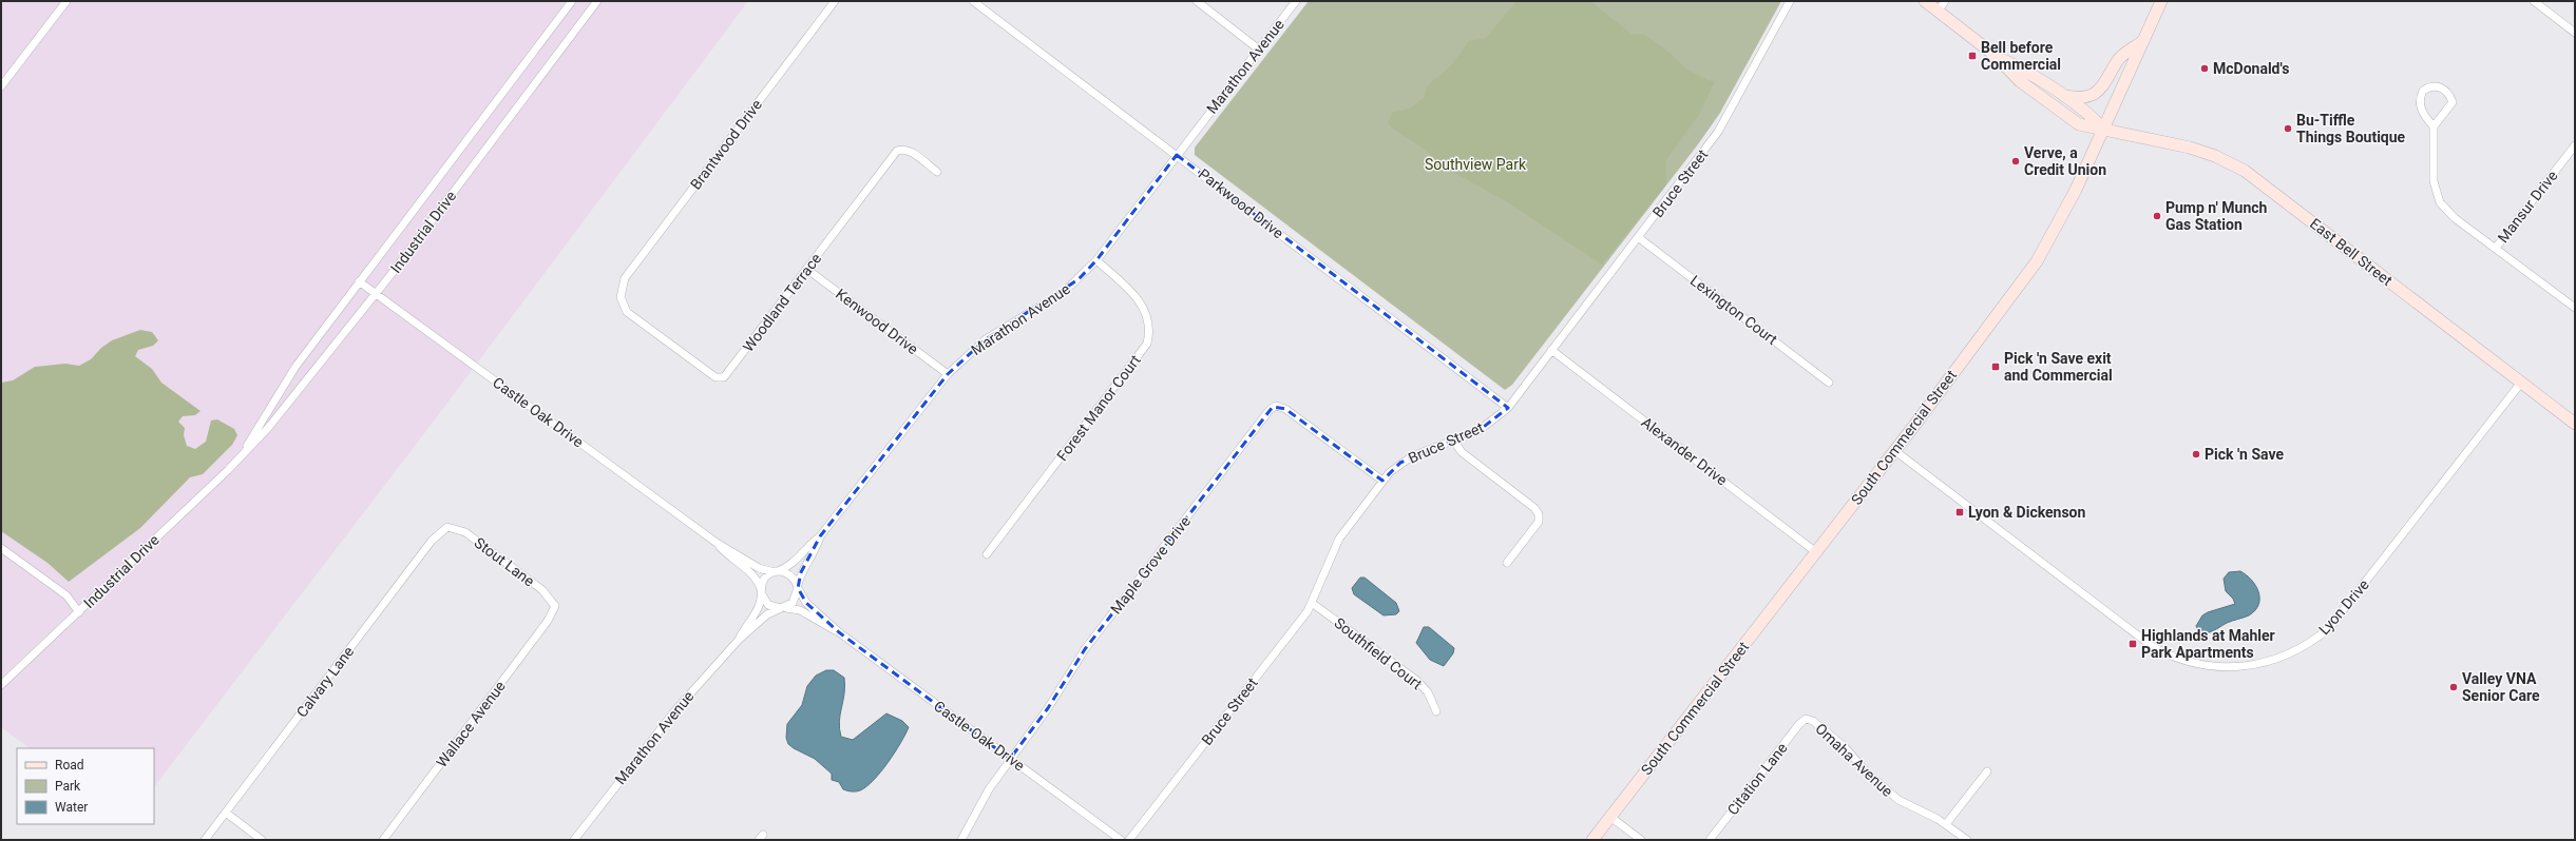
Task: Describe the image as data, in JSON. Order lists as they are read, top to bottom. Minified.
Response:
{"streets":{"main road":["East Bell Street","South Commercial Street"],"street":["Marathon Avenue","Brantwood Drive","Bruce Street","Parkwood Drive","Mansur Drive","Industrial Drive","Woodland Terrace","Lexington Court","Kenwood Drive","Forest Manor Court","Castle Oak Drive","Alexander Drive","Stout Lane","Maple Grove Drive","Lyon Drive","Southfield Court","Calvary Lane","Wallace Avenue","Omaha Avenue","Citation Lane"]},"crossings":[["Marathon Avenue","Parkwood Drive"],["Marathon Avenue","Kenwood Drive"],["Marathon Avenue","Forest Manor Court"],["Marathon Avenue","Castle Oak Drive"],["Brantwood Drive","Woodland Terrace"],["Bruce Street","Parkwood Drive"],["Bruce Street","Lexington Court"],["Bruce Street","Alexander Drive"],["Bruce Street","Maple Grove Drive"],["Bruce Street","Southfield Court"],["Industrial Drive","Castle Oak Drive"],["East Bell Street","South Commercial Street"],["East Bell Street","Lyon Drive"],["Woodland Terrace","Kenwood Drive"],["Castle Oak Drive","Maple Grove Drive"],["South Commercial Street","Alexander Drive"],["South Commercial Street","Lyon Drive"],["Stout Lane","Calvary Lane"],["Stout Lane","Wallace Avenue"],["Omaha Avenue","Citation Lane"]],"parks":["Southview Park"],"places":{"transit":["Bell before Commercial","Pick 'n Save exit and Commercial","Lyon & Dickenson","Highlands at Mahler Park Apartments"],"other":["McDonald's","Bu-Tiffle Things Boutique","Verve, a Credit Union","Pump n' Munch Gas Station","Pick 'n Save","Valley VNA Senior Care"]},"legend":["Road","Park","Water"]}
